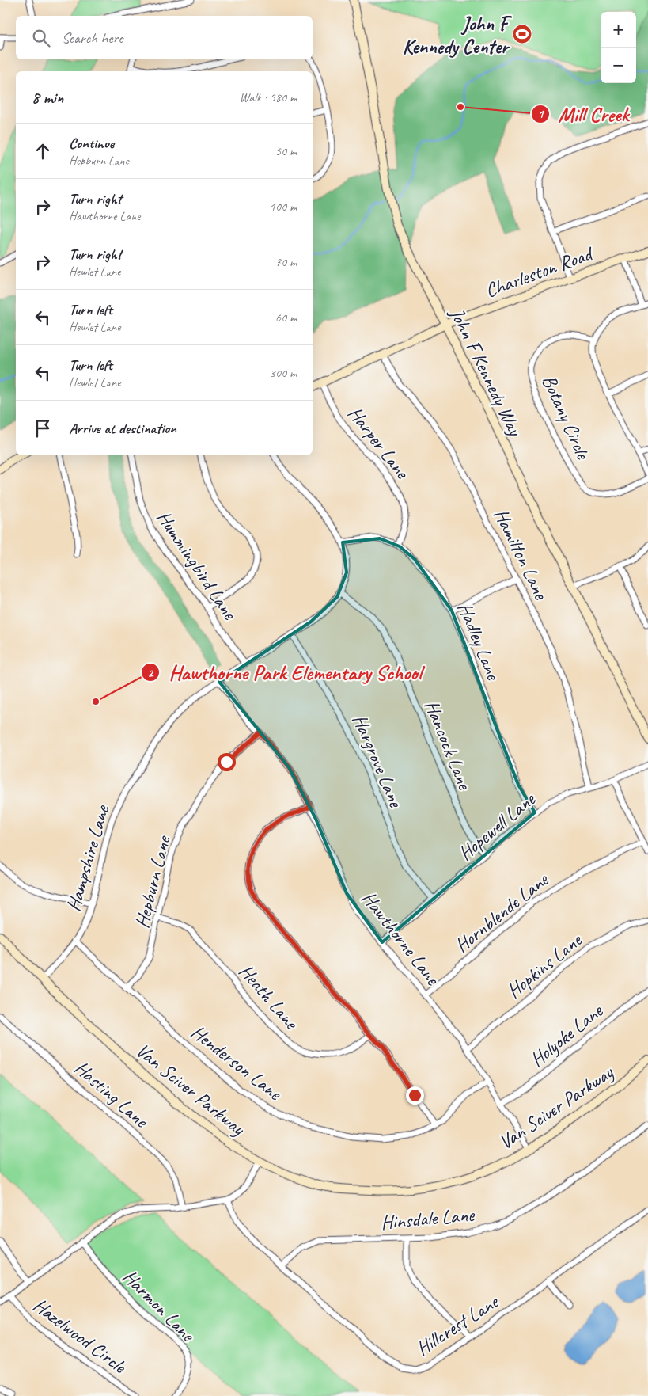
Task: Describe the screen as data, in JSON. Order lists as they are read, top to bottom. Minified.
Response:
{"streets":{"street":["Charleston Road","John F Kennedy Way","Botany Circle","Harper Lane","Hamilton Lane","Hummingbird Lane","Hadley Lane","Hancock Lane","Hargrove Lane","Hopewell Lane","Hampshire Lane","Hepburn Lane","Hornblende Lane","Hawthorne Lane","Hopkins Lane","Heath Lane","Holyoke Lane","Henderson Lane","Van Sciver Parkway","Hasting Lane","Hinsdale Lane","Harmon Lane","Hillcrest Lane","Hazelwood Circle"]},"crossings":[["Charleston Road","John F Kennedy Way"],["Charleston Road","Harper Lane"],["Charleston Road","Hamilton Lane"],["Harper Lane","Hadley Lane"],["Hamilton Lane","Hopewell Lane"],["Hummingbird Lane","Hampshire Lane"],["Hadley Lane","Hopewell Lane"],["Hadley Lane","Hampshire Lane"],["Hancock Lane","Hopewell Lane"],["Hancock Lane","Hampshire Lane"],["Hargrove Lane","Hopewell Lane"],["Hargrove Lane","Hampshire Lane"],["Hopewell Lane","Hawthorne Lane"],["Hampshire Lane","Hawthorne Lane"],["Hampshire Lane","Henderson Lane"],["Hampshire Lane","Van Sciver Parkway"],["Hepburn Lane","Hawthorne Lane"],["Hepburn Lane","Heath Lane"],["Hepburn Lane","Henderson Lane"],["Hornblende Lane","Hawthorne Lane"],["Hawthorne Lane","Hopkins Lane"],["Hawthorne Lane","Holyoke Lane"],["Hawthorne Lane","Henderson Lane"],["Hawthorne Lane","Van Sciver Parkway"],["Van Sciver Parkway","Hazelwood Circle"],["Hasting Lane","Hazelwood Circle"],["Hinsdale Lane","Hillcrest Lane"],["Harmon Lane","Hazelwood Circle"],["Hillcrest Lane","Hazelwood Circle"]],"places":{"sports":["John F Kennedy Center"],"other":["Mill Creek","Hawthorne Park Elementary School"]},"page":{"map_buttons":["+","−"],"search":"Search here","heading":["8 min","Walk · 580 m"],"list":[["Continue","Hepburn Lane","50 m"],["Turn right","Hawthorne Lane","100 m"],["Turn right","Hewlet Lane","70 m"],["Turn left","Hewlet Lane","60 m"],["Turn left","Hewlet Lane","300 m"],"Arrive at destination"]}}
